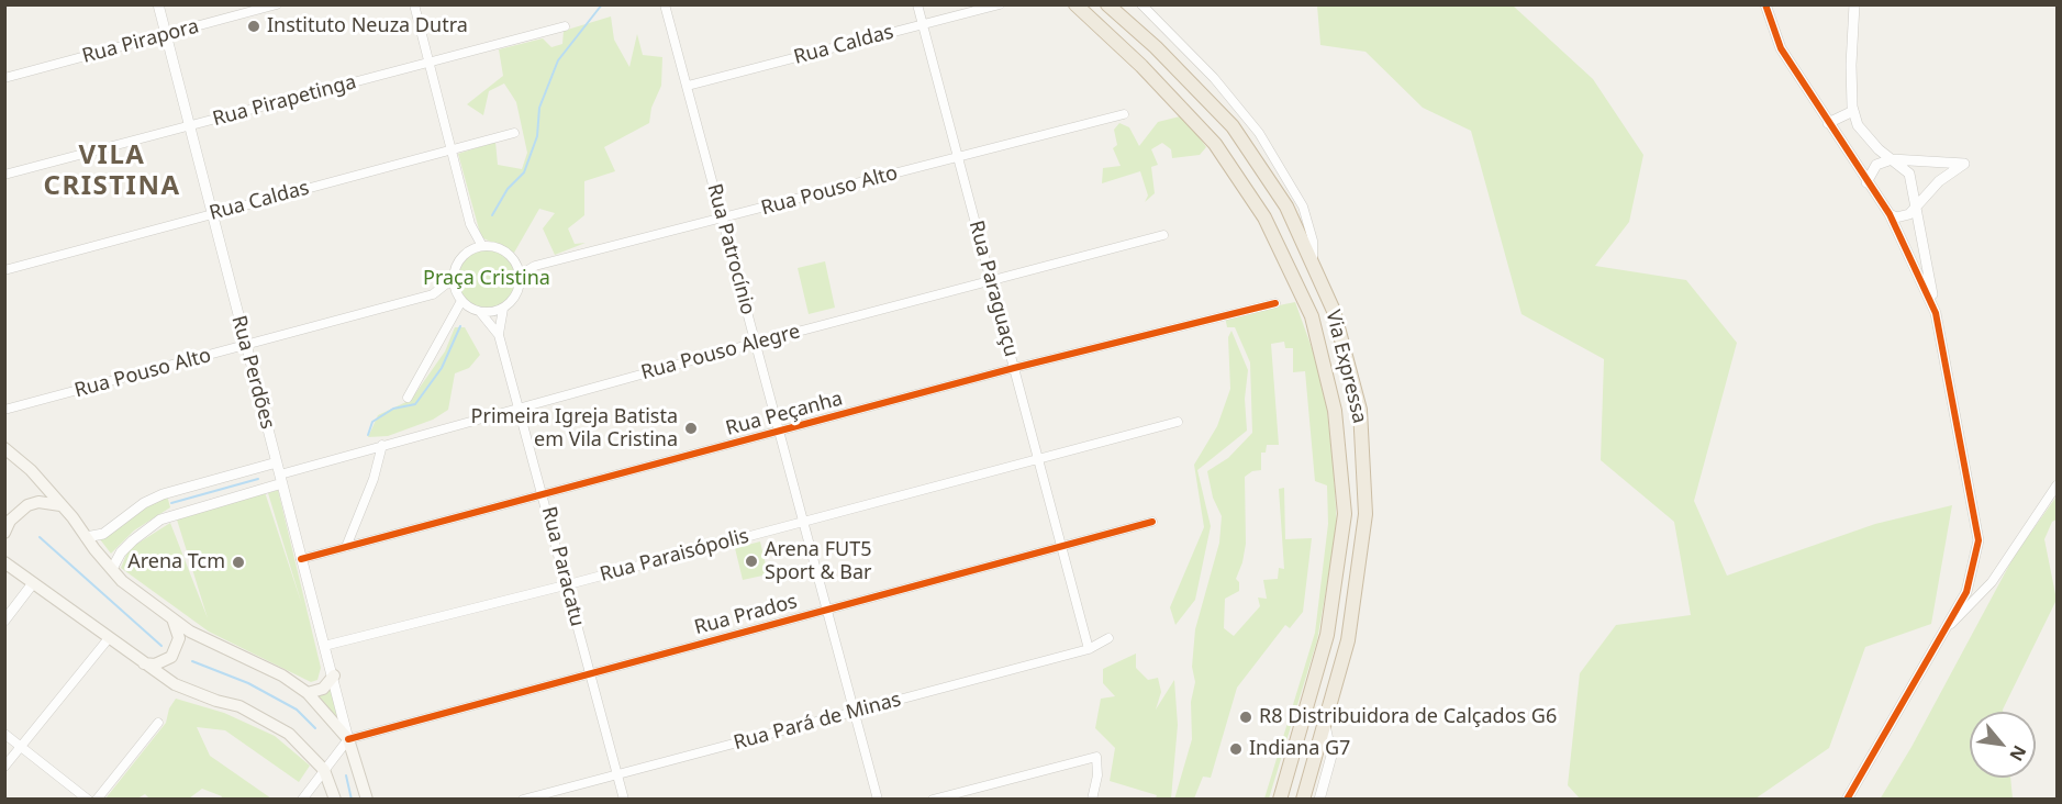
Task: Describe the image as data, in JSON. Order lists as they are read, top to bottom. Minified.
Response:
{"streets":{"highway":["Via Expressa"],"street":["Rua Pirapora","Rua Caldas","Rua Pirapetinga","Rua Pouso Alto","Rua Patrocínio","Rua Paraguaçu","Rua Pouso Alegre","Rua Perdões","Rua Peçanha","Rua Paraisópolis","Rua Paracatu","Rua Prados","Rua Pará de Minas"]},"crossings":[["Rua Pirapora","Rua Perdões"],["Rua Caldas","Rua Patrocínio"],["Rua Caldas","Rua Paraguaçu"],["Rua Caldas","Rua Perdões"],["Rua Pirapetinga","Rua Perdões"],["Rua Pouso Alto","Rua Patrocínio"],["Rua Pouso Alto","Rua Paraguaçu"],["Rua Pouso Alto","Rua Perdões"],["Rua Pouso Alto","Rua Paracatu"],["Rua Patrocínio","Rua Pouso Alegre"],["Rua Patrocínio","Rua Peçanha"],["Rua Patrocínio","Rua Paraisópolis"],["Rua Patrocínio","Rua Prados"],["Rua Patrocínio","Rua Pará de Minas"],["Rua Paraguaçu","Rua Pouso Alegre"],["Rua Paraguaçu","Rua Peçanha"],["Rua Paraguaçu","Rua Paraisópolis"],["Rua Paraguaçu","Rua Prados"],["Rua Paraguaçu","Rua Pará de Minas"],["Rua Pouso Alegre","Rua Perdões"],["Rua Pouso Alegre","Rua Paracatu"],["Rua Perdões","Rua Peçanha"],["Rua Perdões","Rua Paraisópolis"],["Rua Perdões","Rua Prados"],["Rua Peçanha","Rua Paracatu"],["Rua Paraisópolis","Rua Paracatu"],["Rua Paracatu","Rua Prados"],["Rua Paracatu","Rua Pará de Minas"]],"districts":["VILA CRISTINA"],"parks":["Praça Cristina"],"places":["Instituto Neuza Dutra","Primeira Igreja Batista em Vila Cristina","Arena FUT5 Sport & Bar","Arena Tcm","R8 Distribuidora de Calçados G6","Indiana G7"],"north":"bottom right"}
